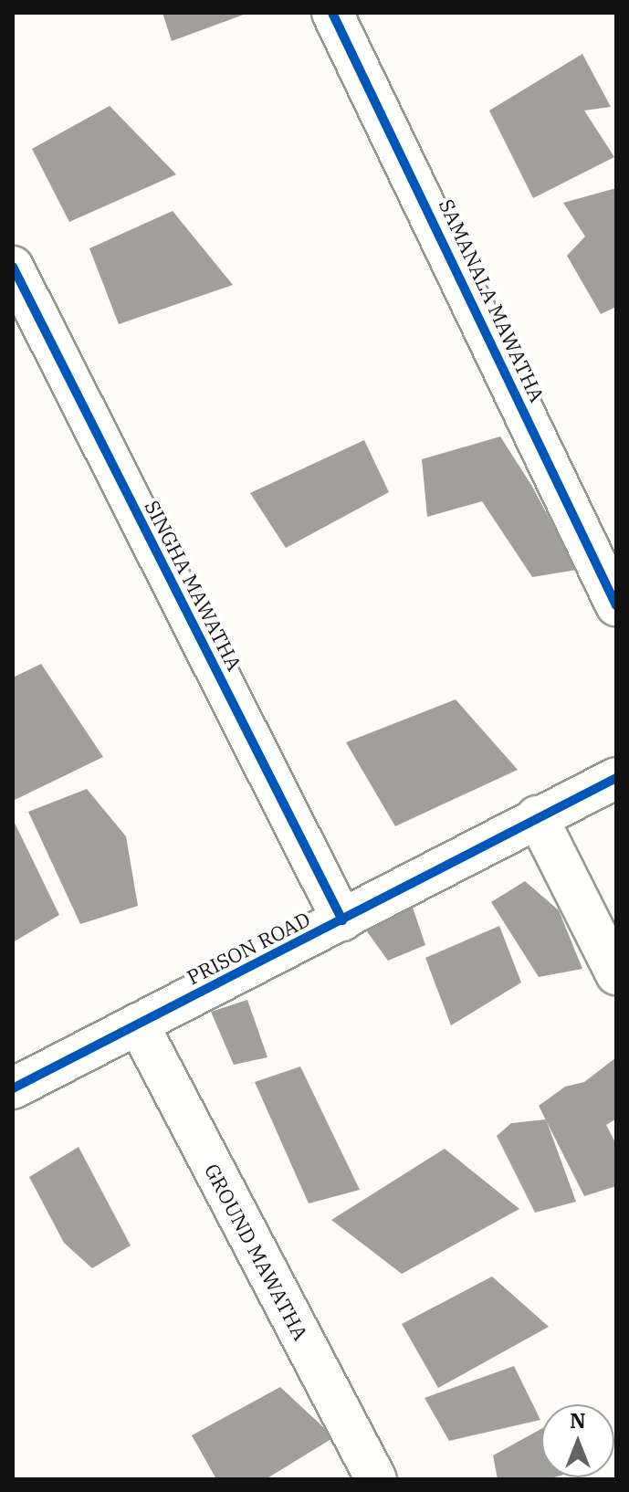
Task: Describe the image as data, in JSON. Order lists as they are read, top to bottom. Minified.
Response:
{"streets":{"street":["SAMANALA MAWATHA","SINGHA MAWATHA","PRISON ROAD","GROUND MAWATHA"]},"crossings":[["SINGHA MAWATHA","PRISON ROAD"],["PRISON ROAD","GROUND MAWATHA"]],"north":"top"}
